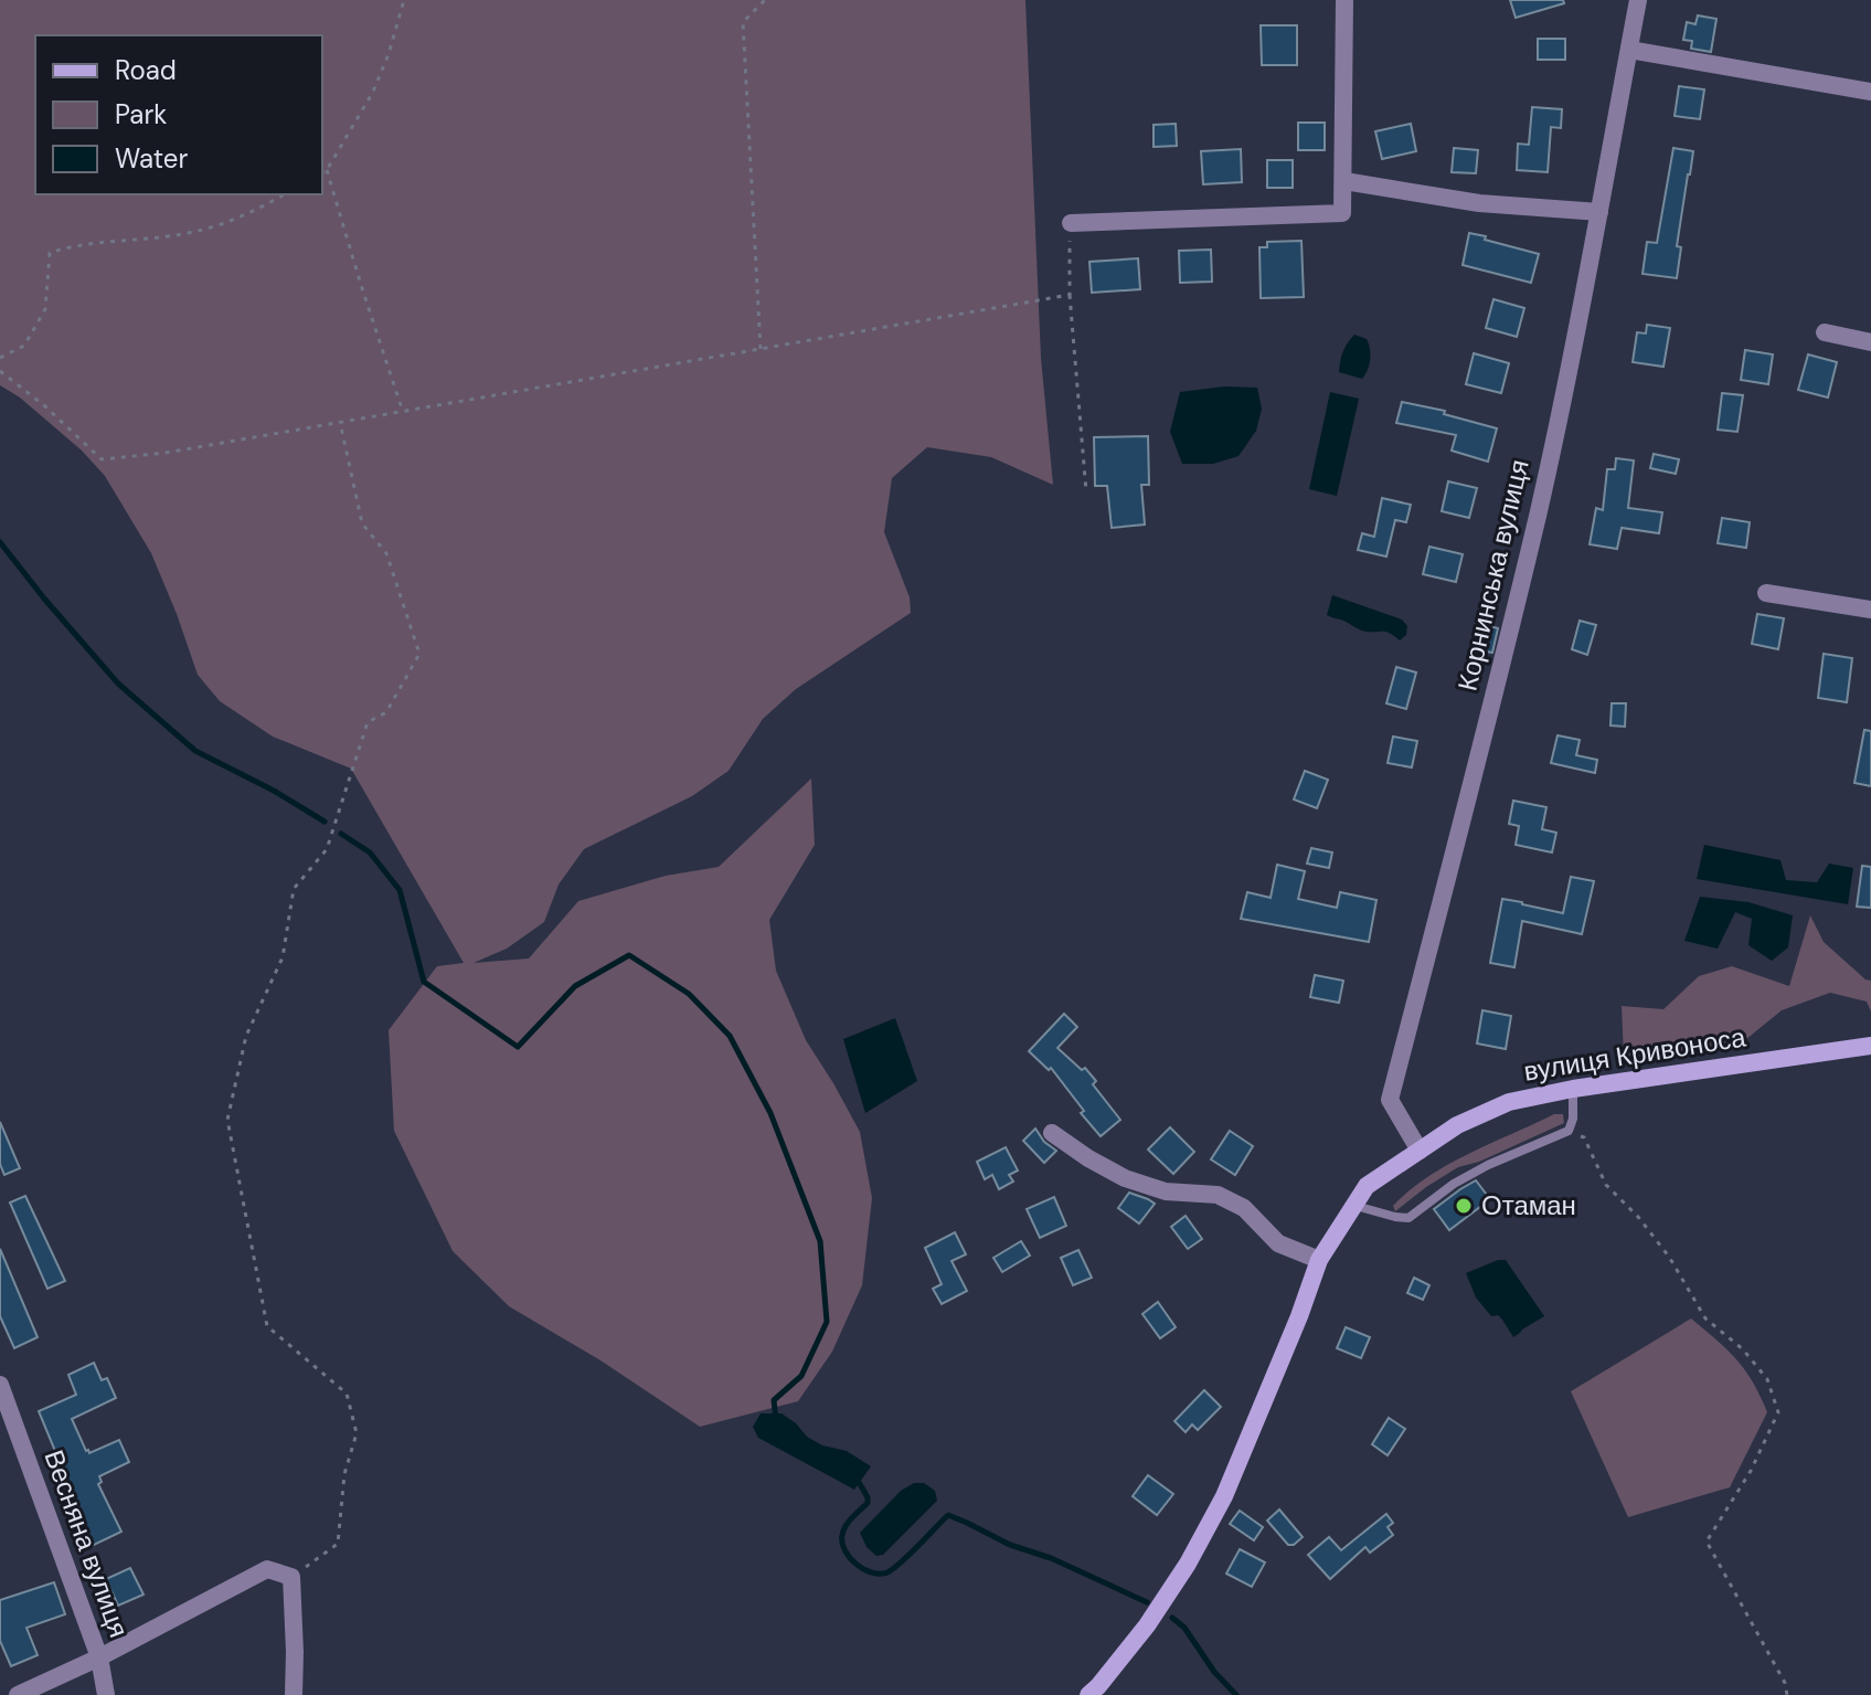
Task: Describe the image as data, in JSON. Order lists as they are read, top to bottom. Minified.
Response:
{"streets":{"main road":["вулиця Кривоноса"],"street":["Корнинська вулиця","Весняна вулиця"]},"crossings":[["Корнинська вулиця","вулиця Кривоноса"]],"places":["Отаман"],"legend":["Road","Park","Water"]}
